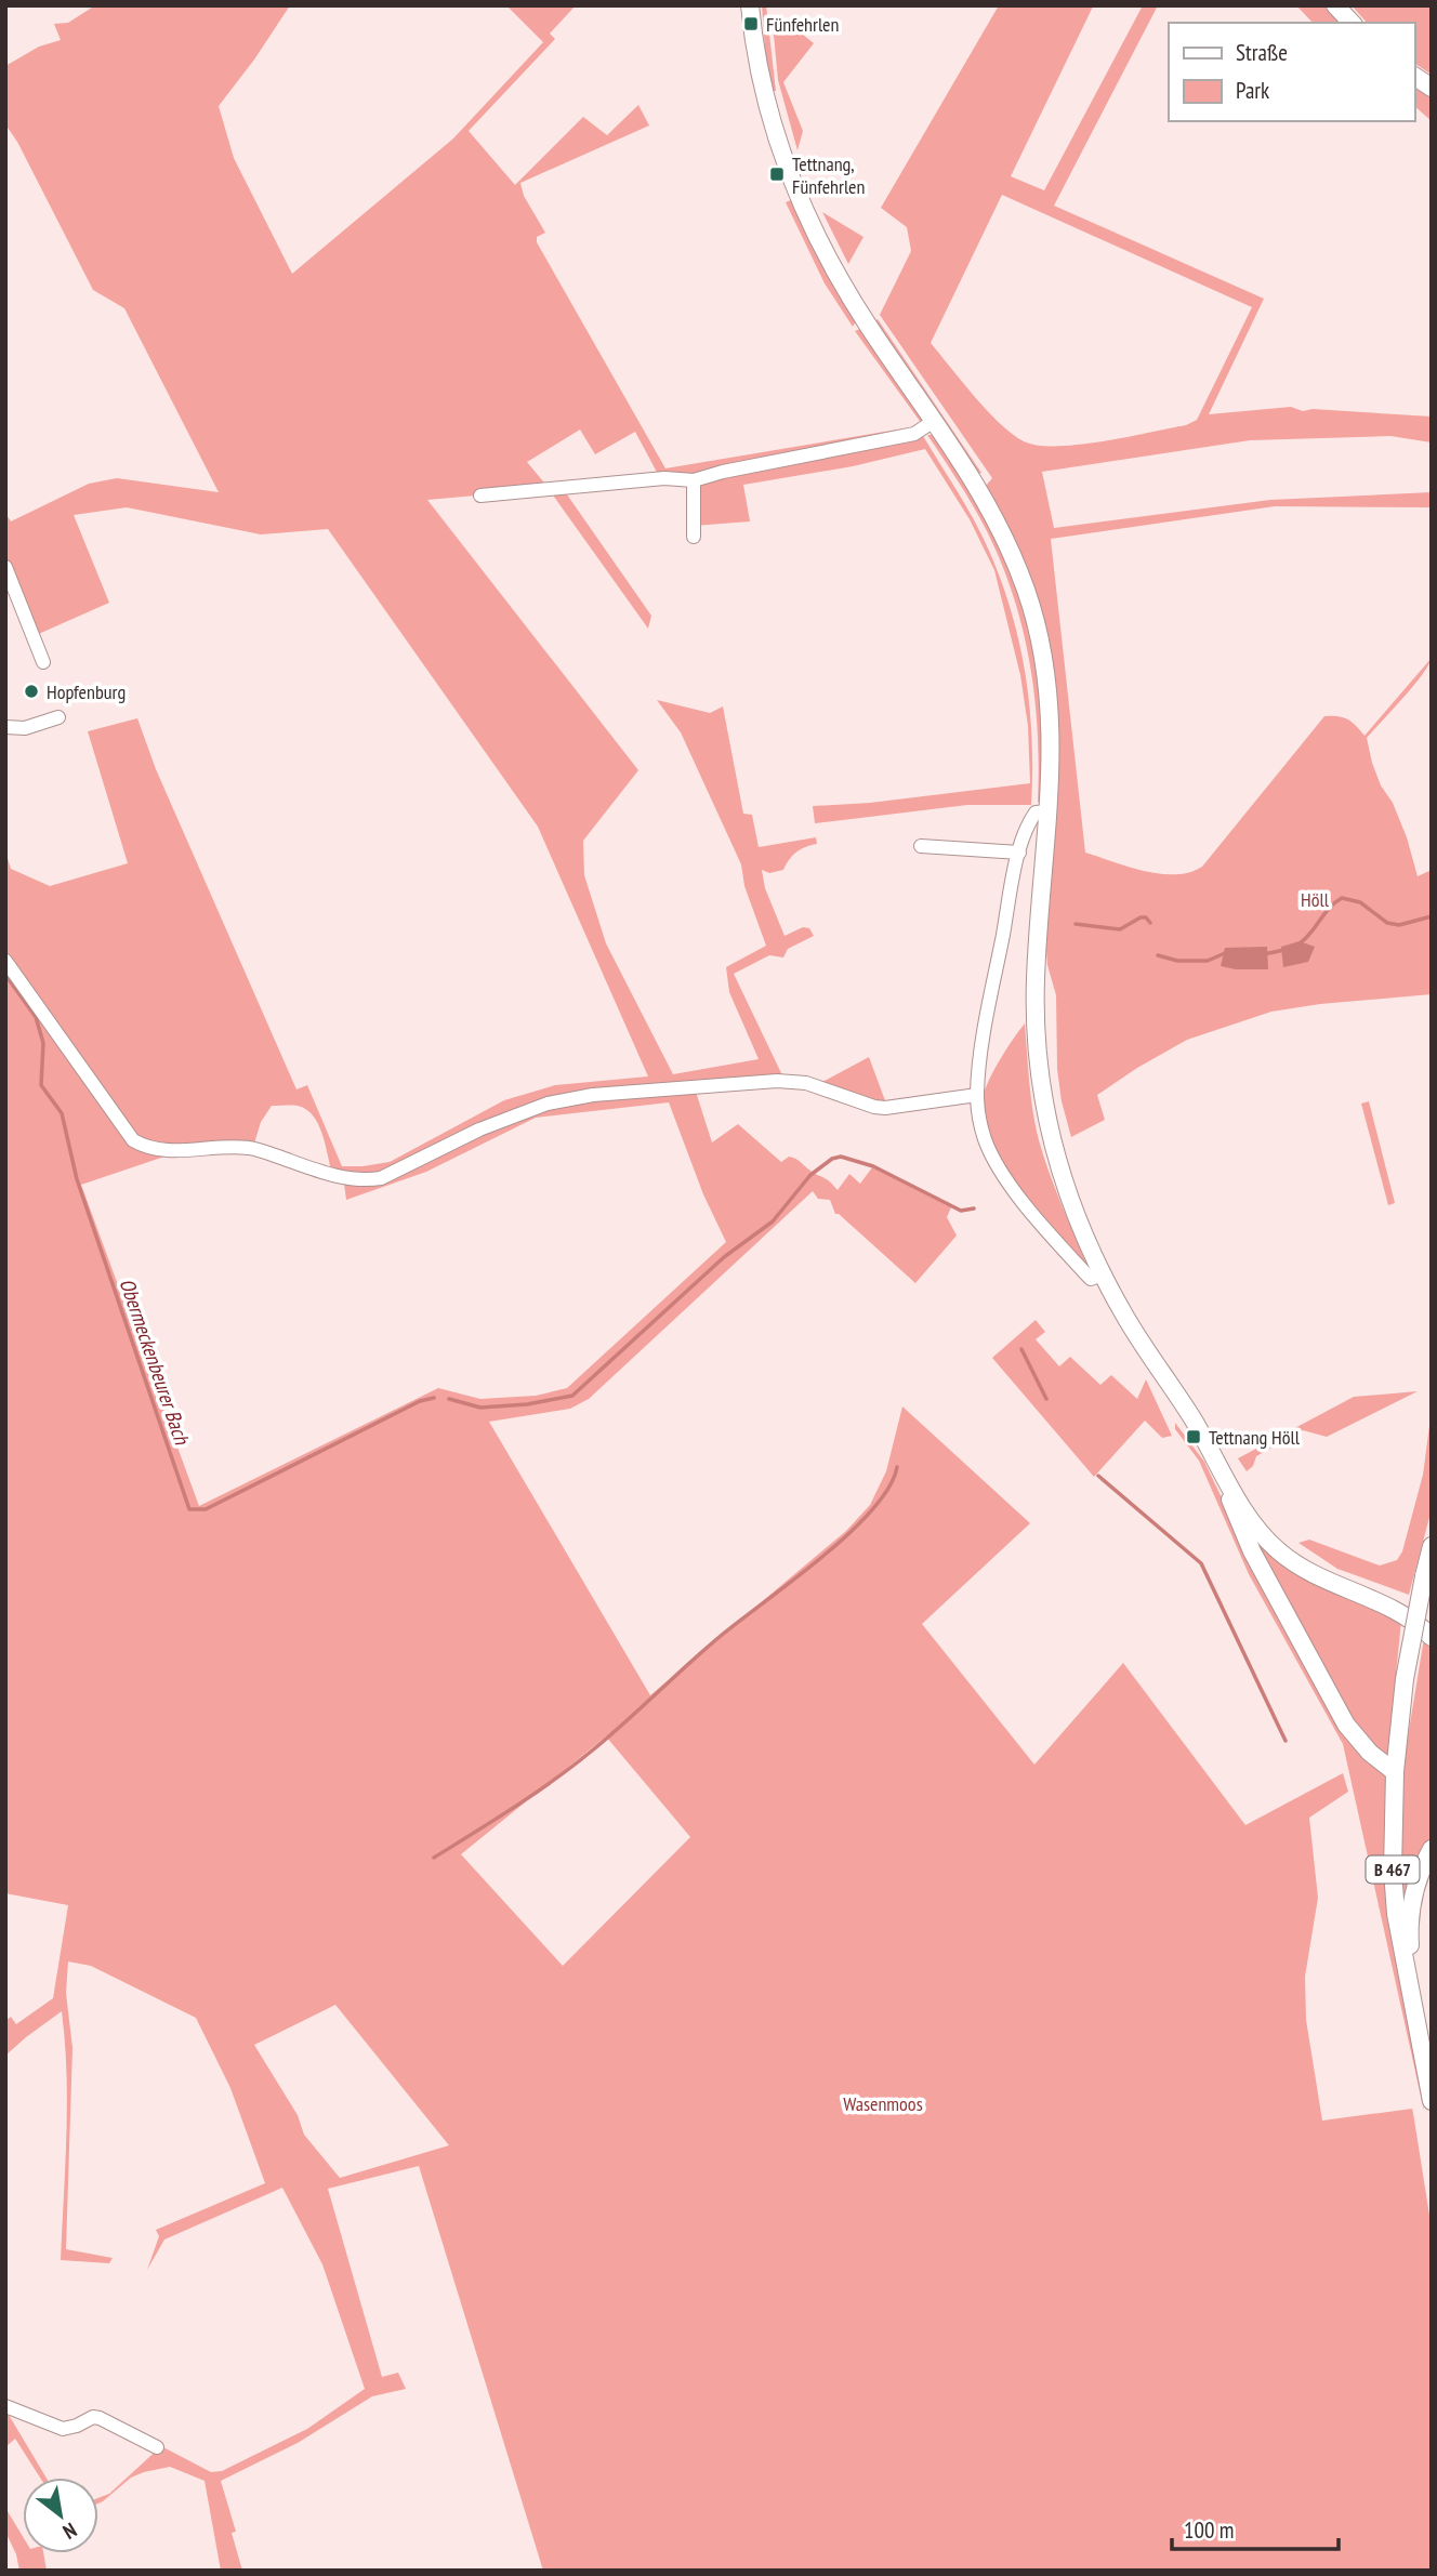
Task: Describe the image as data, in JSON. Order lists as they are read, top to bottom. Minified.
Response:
{"streets":{"main road":["B 467"]},"water":["Obermeckenbeurer Bach"],"parks":["Höll","Wasenmoos"],"places":{"transit":["Fünfehrlen","Tettnang, Fünfehrlen","Tettnang Höll"],"other":["Hopfenburg"]},"legend":["Straße","Park"],"scale_bar":"100 m","north":"bottom right"}
